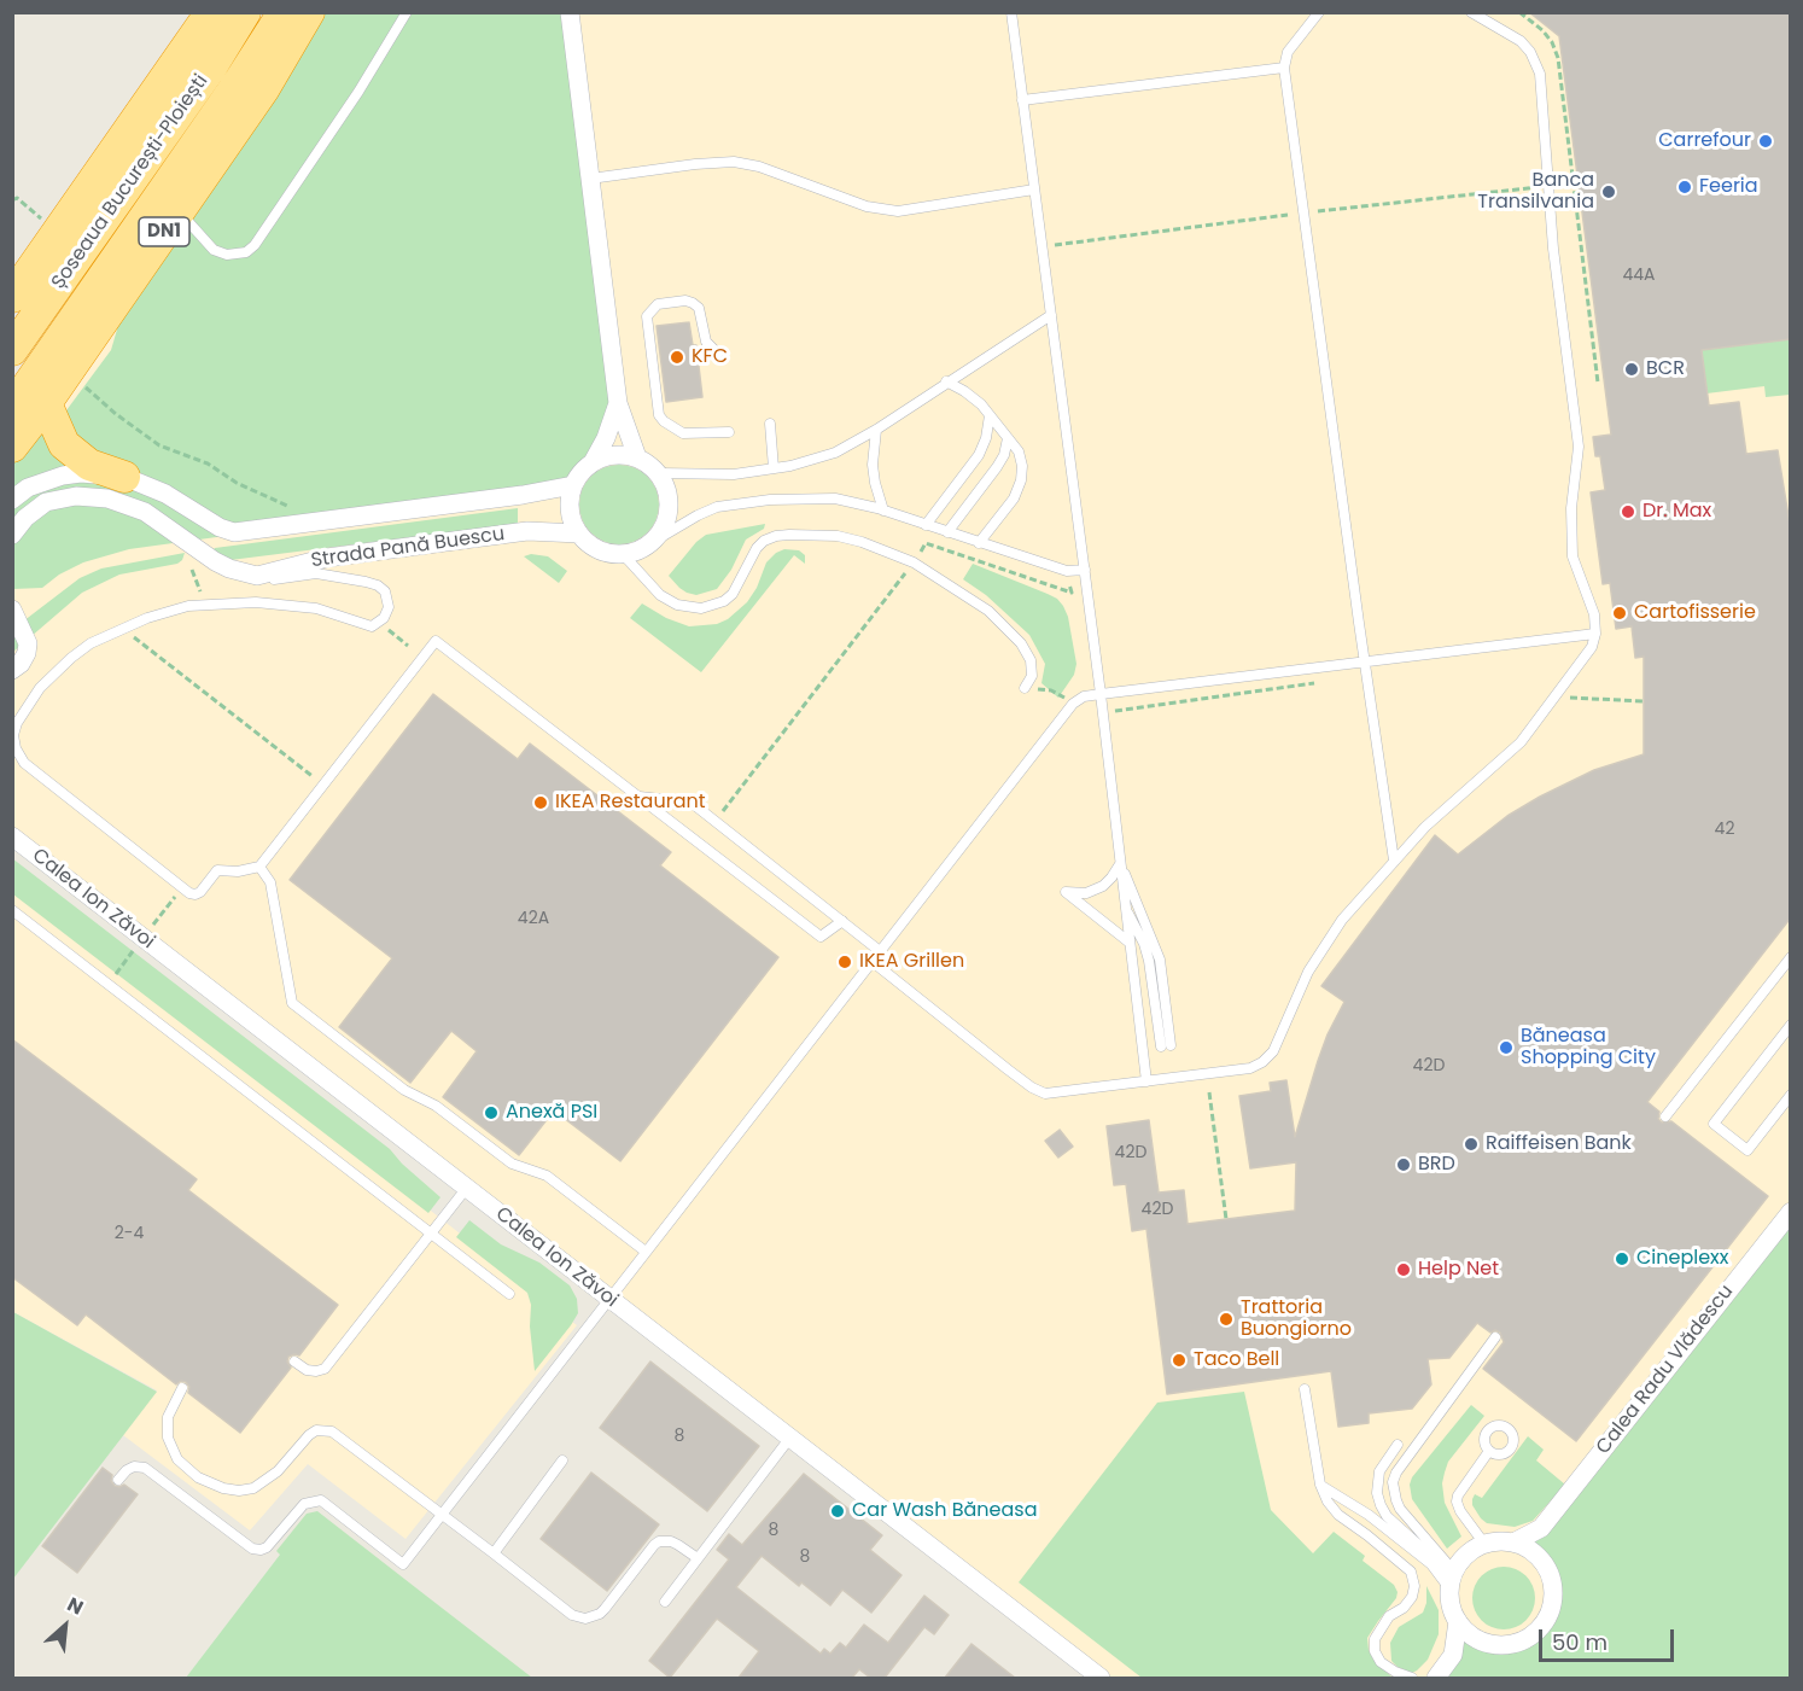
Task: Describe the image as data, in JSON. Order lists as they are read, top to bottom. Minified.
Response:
{"streets":{"highway":["Șoseaua București-Ploiești","DN1"],"street":["Strada Pană Buescu","Calea Ion Zăvoi","Calea Radu Vlădescu"]},"places":["Carrefour","Feeria","Banca Transilvania","KFC","BCR","Dr. Max","Cartofisserie","IKEA Restaurant","IKEA Grillen","Băneasa Shopping City","Anexă PSI","Raiffeisen Bank","BRD","Cineplexx","Help Net","Trattoria Buongiorno","Taco Bell","Car Wash Băneasa"],"house_numbers":["44A","42","42A","42D","42D","42D","2-4","8","8","8"],"scale_bar":"50 m","north":"top right"}
